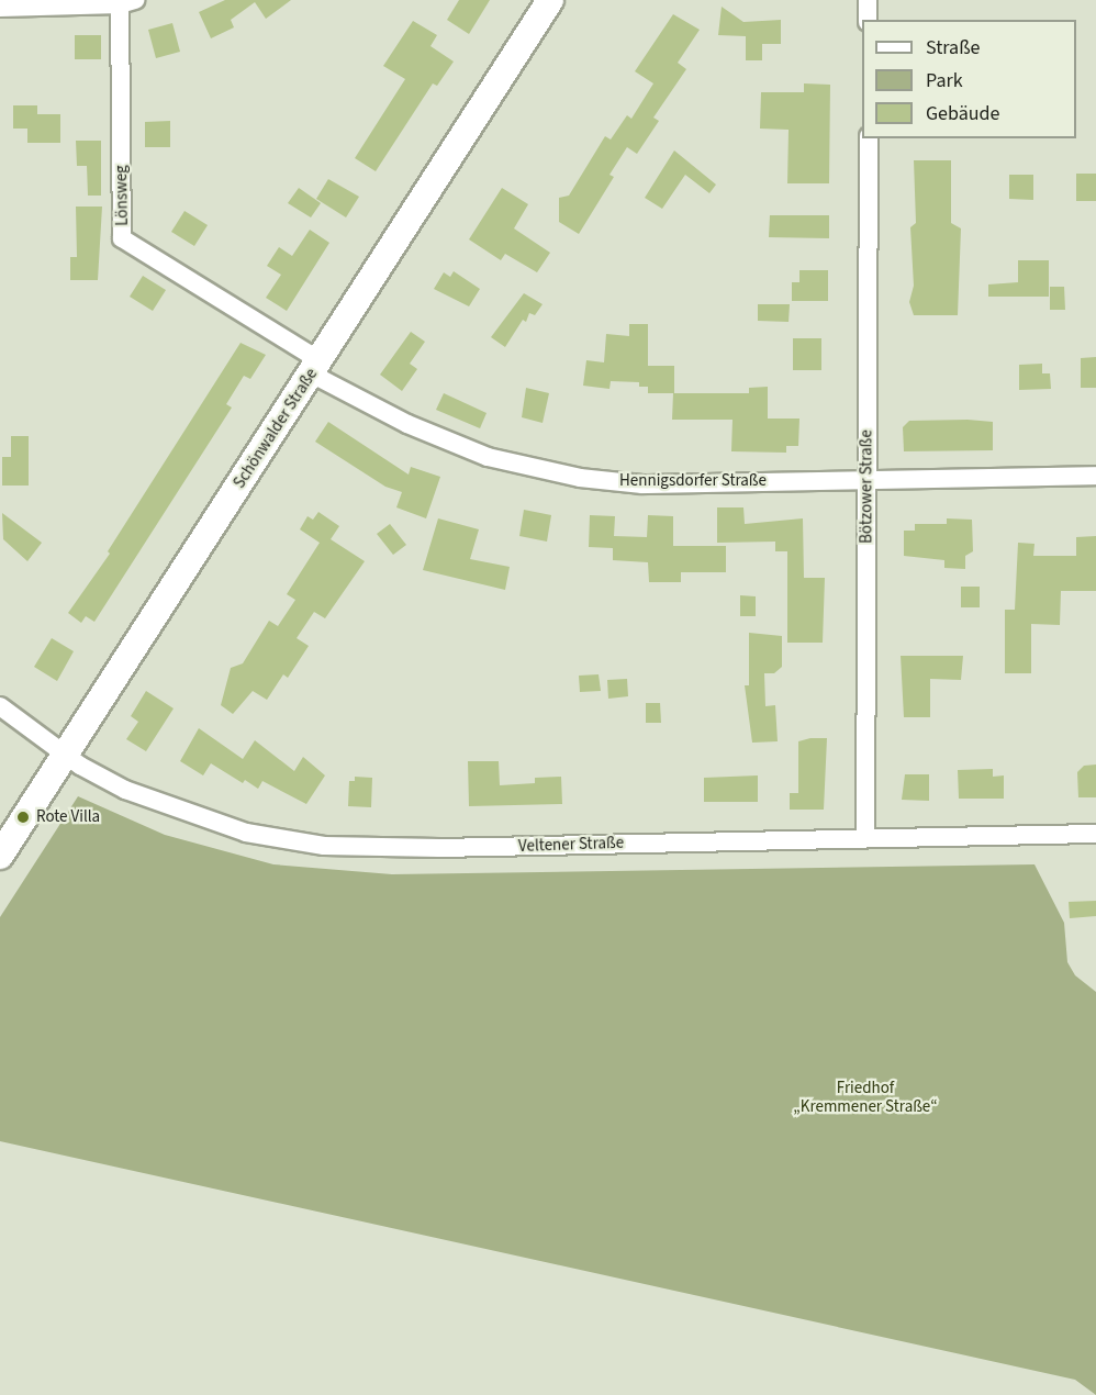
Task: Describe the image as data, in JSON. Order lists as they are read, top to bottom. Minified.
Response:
{"streets":{"main road":["Schönwalder Straße"],"street":["Lönsweg","Hennigsdorfer Straße","Bötzower Straße","Veltener Straße"]},"crossings":[["Lönsweg","Schönwalder Straße"],["Lönsweg","Hennigsdorfer Straße"],["Schönwalder Straße","Hennigsdorfer Straße"],["Schönwalder Straße","Veltener Straße"],["Hennigsdorfer Straße","Bötzower Straße"],["Bötzower Straße","Veltener Straße"]],"parks":["Friedhof „Kremmener Straße“"],"places":["Rote Villa"],"legend":["Straße","Park","Gebäude"]}
